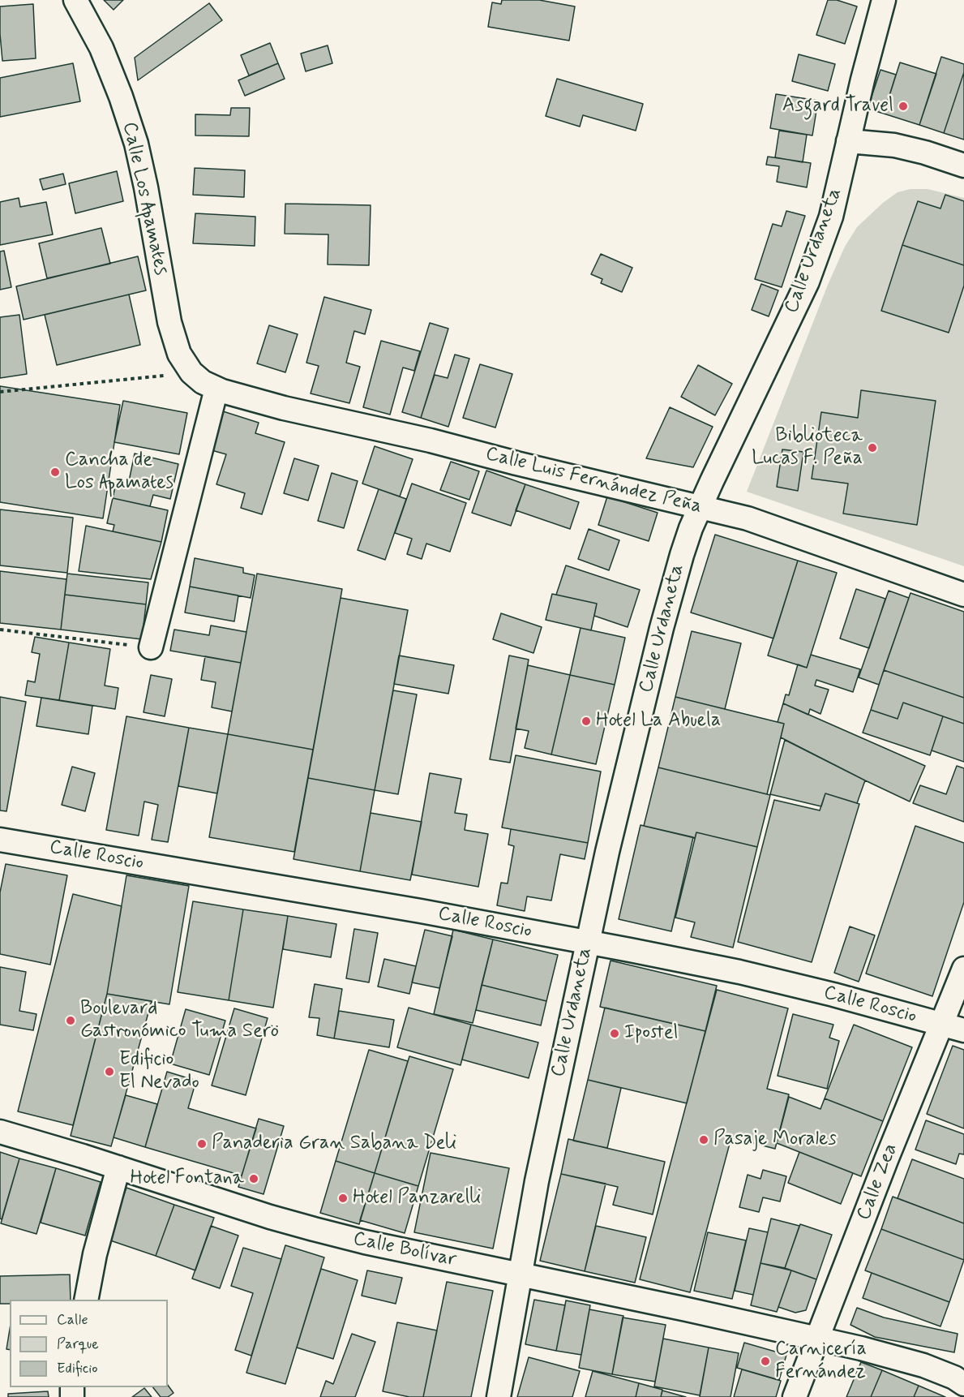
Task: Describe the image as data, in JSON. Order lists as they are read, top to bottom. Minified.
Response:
{"streets":{"street":["Calle Los Apamates","Calle Urdaneta","Calle Luis Fernández Peña","Calle Roscio","Calle Zea","Calle Bolívar"]},"crossings":[["Calle Los Apamates","Calle Luis Fernández Peña"],["Calle Urdaneta","Calle Luis Fernández Peña"],["Calle Urdaneta","Calle Roscio"],["Calle Urdaneta","Calle Bolívar"],["Calle Roscio","Calle Zea"],["Calle Zea","Calle Bolívar"]],"places":["Asgard Travel","Biblioteca Lucas F. Peña","Cancha de Los Apamates","Hotel La Abuela","Boulevard Gastronómico Tuma Serö","Ipostel","Edificio El Nevado","Pasaje Morales","Panaderia Gran Sabana Deli","Hotel Fontana","Hotel Panzarelli","Carnicería Fernández"],"legend":["Calle","Parque","Edificio"]}
